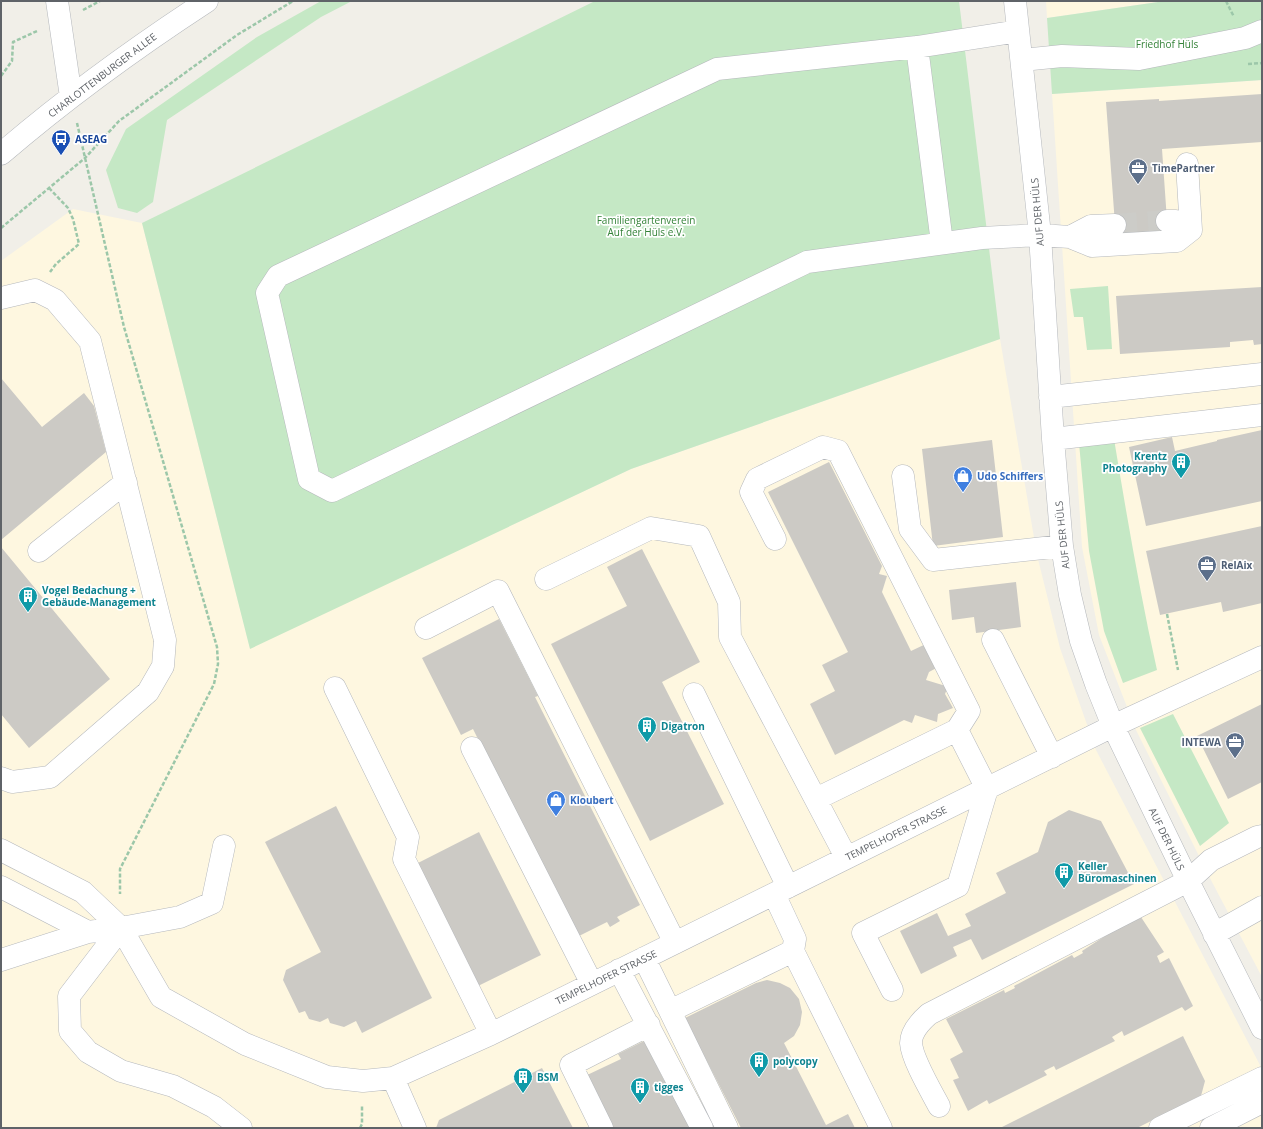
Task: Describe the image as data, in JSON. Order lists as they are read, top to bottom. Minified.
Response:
{"streets":{"street":["CHARLOTTENBURGER ALLEE","AUF DER HÜLS","TEMPELHOFER STRASSE"]},"crossings":[["AUF DER HÜLS","TEMPELHOFER STRASSE"]],"parks":["Friedhof Hüls","Familiengartenverein Auf der Hüls e.V."],"places":{"bus stop":["ASEAG"],"office":["TimePartner","RelAix","INTEWA"],"building":["Krentz Photography","Vogel Bedachung + Gebäude-Management","Digatron","Keller Büromaschinen","polycopy","BSM","tigges"],"shop":["Udo Schiffers","Kloubert"]}}
